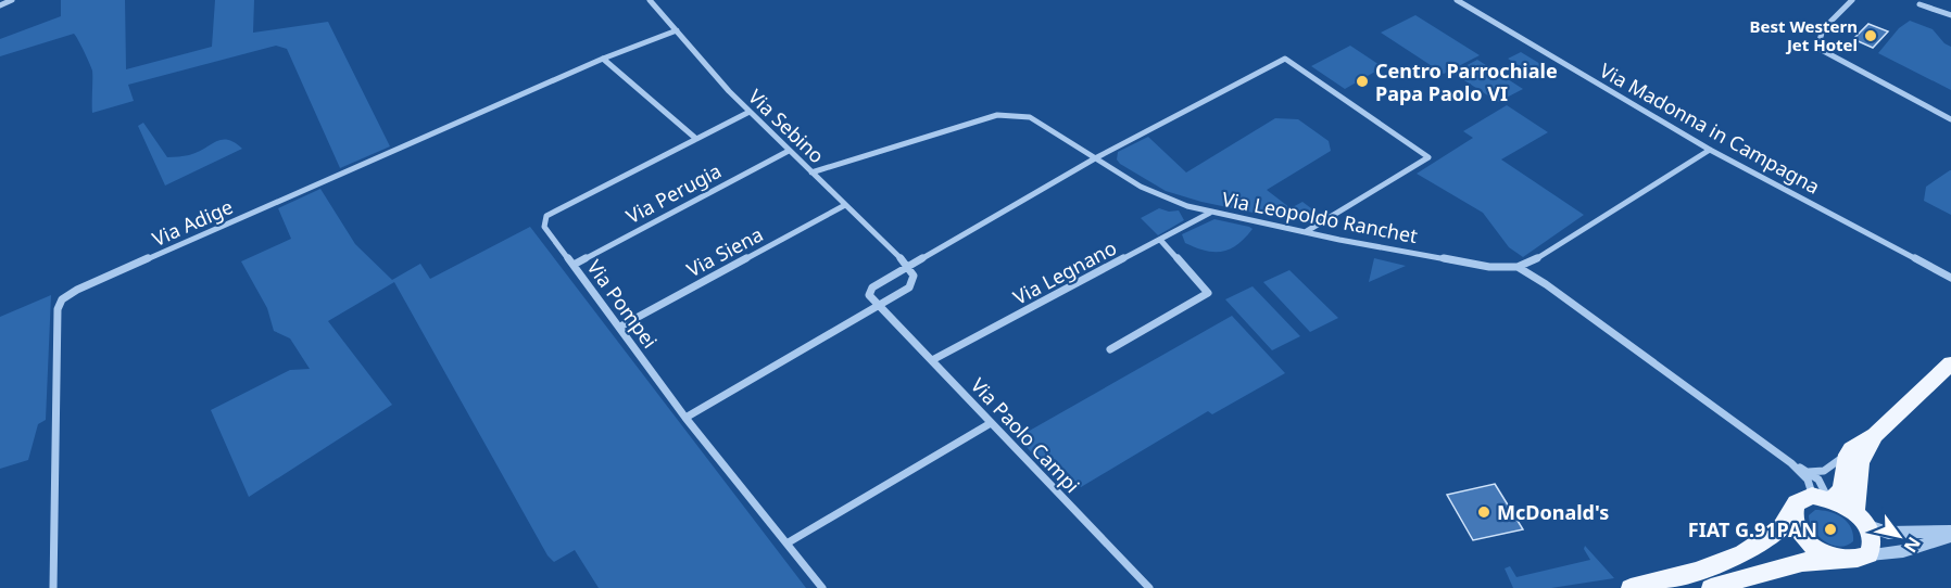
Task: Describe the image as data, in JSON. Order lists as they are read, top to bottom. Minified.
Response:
{"streets":{"street":["Via Sebino","Via Madonna in Campagna","Via Perugia","Via Leopoldo Ranchet","Via Adige","Via Siena","Via Legnano","Via Pompei","Via Paolo Campi"]},"crossings":[["Via Sebino","Via Perugia"],["Via Sebino","Via Leopoldo Ranchet"],["Via Sebino","Via Adige"],["Via Sebino","Via Siena"],["Via Sebino","Via Pompei"],["Via Perugia","Via Pompei"],["Via Leopoldo Ranchet","Via Legnano"],["Via Siena","Via Pompei"],["Via Legnano","Via Paolo Campi"]],"places":["Best Western Jet Hotel","Centro Parrochiale Papa Paolo VI","McDonald's","FIAT G.91PAN"],"north":"bottom right"}
